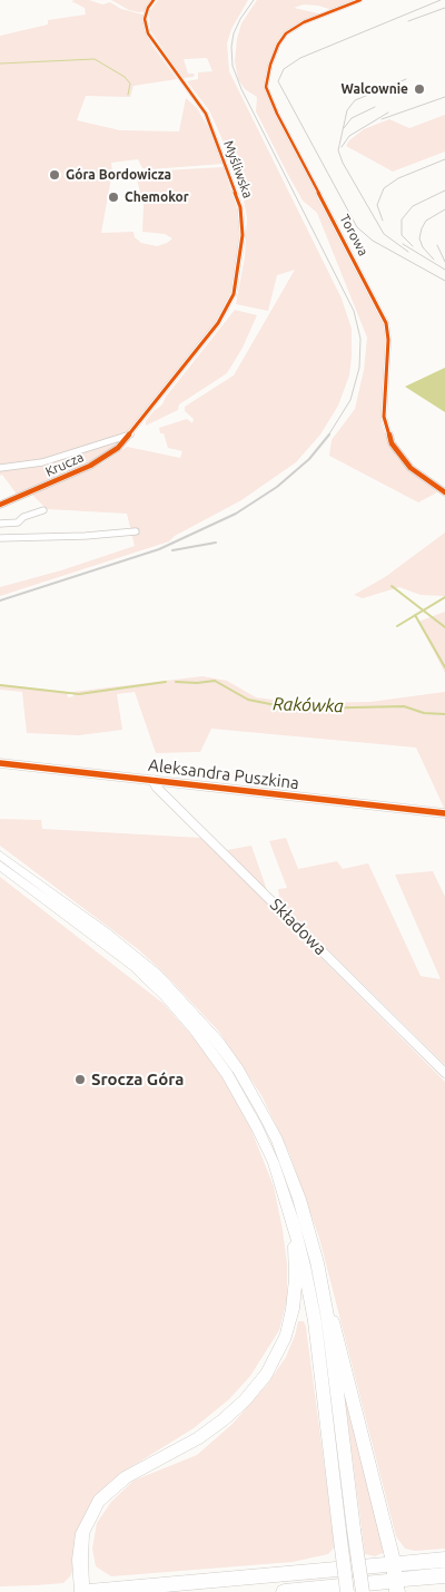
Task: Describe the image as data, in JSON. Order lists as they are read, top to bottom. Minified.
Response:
{"streets":{"street":["Myśliwska","Torowa","Krucza","Aleksandra Puszkina","Składowa"]},"crossings":[["Myśliwska","Krucza"],["Aleksandra Puszkina","Składowa"]],"water":["Rakówka"],"places":["Walcownie","Góra Bordowicza","Chemokor","Srocza Góra"]}
